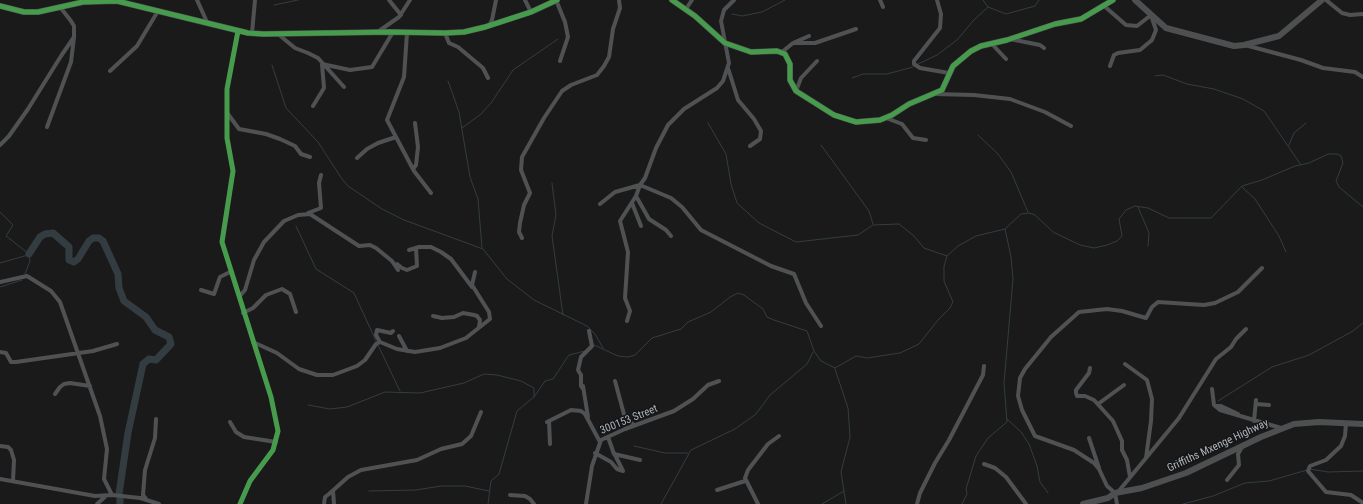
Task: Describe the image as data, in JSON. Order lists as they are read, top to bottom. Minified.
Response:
{"streets":{"street":["300153 Street","Griffiths Mxenge Highway"]}}
